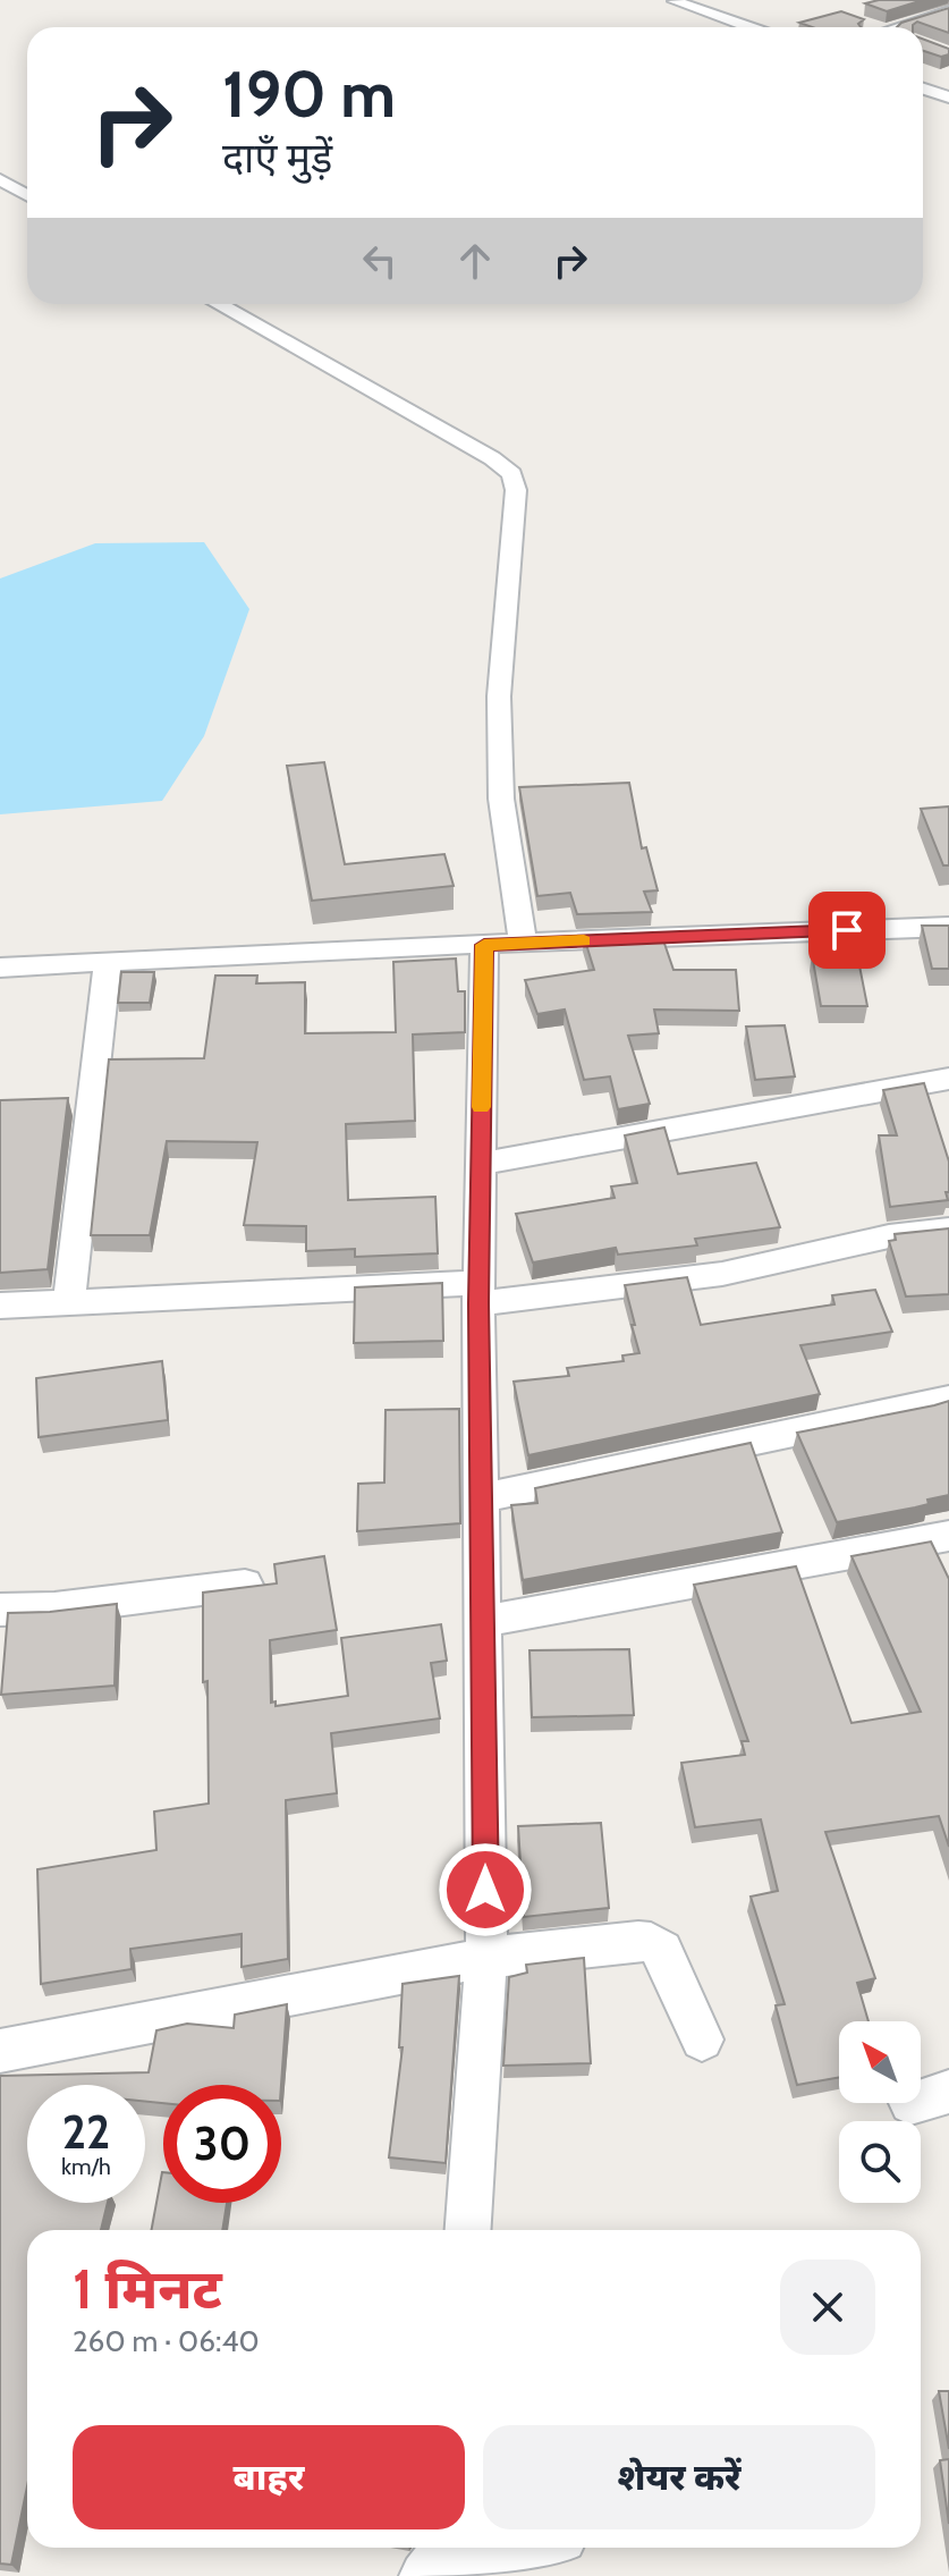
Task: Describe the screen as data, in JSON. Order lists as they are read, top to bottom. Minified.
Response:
{"north":"top left","page":{"turn":["190 m","दाएँ मुड़ें"],"speed":"22 km/h","limit":"30","heading":["1 मिनट","260 m · 06:40"],"buttons":["बाहर","शेयर करें"]}}
